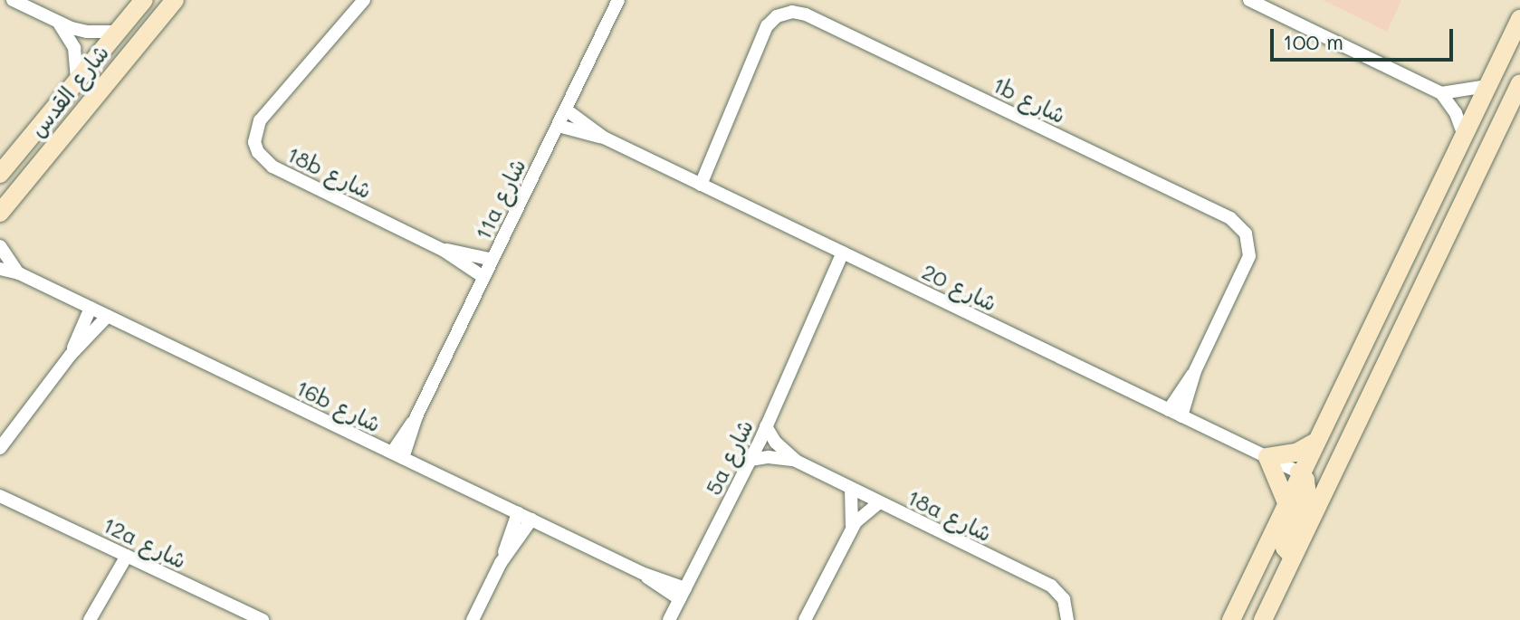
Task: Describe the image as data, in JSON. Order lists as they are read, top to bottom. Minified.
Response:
{"streets":{"street":["شارع القدس","1b شارع","18b شارع","11a شارع","شارع 20","16b شارع","5a شارع","18a شارع","12a شارع"]},"crossings":[["1b شارع","شارع 20"],["18b شارع","11a شارع"],["11a شارع","شارع 20"],["11a شارع","16b شارع"],["شارع 20","5a شارع"],["16b شارع","5a شارع"],["5a شارع","18a شارع"]],"scale_bar":"100 m"}
